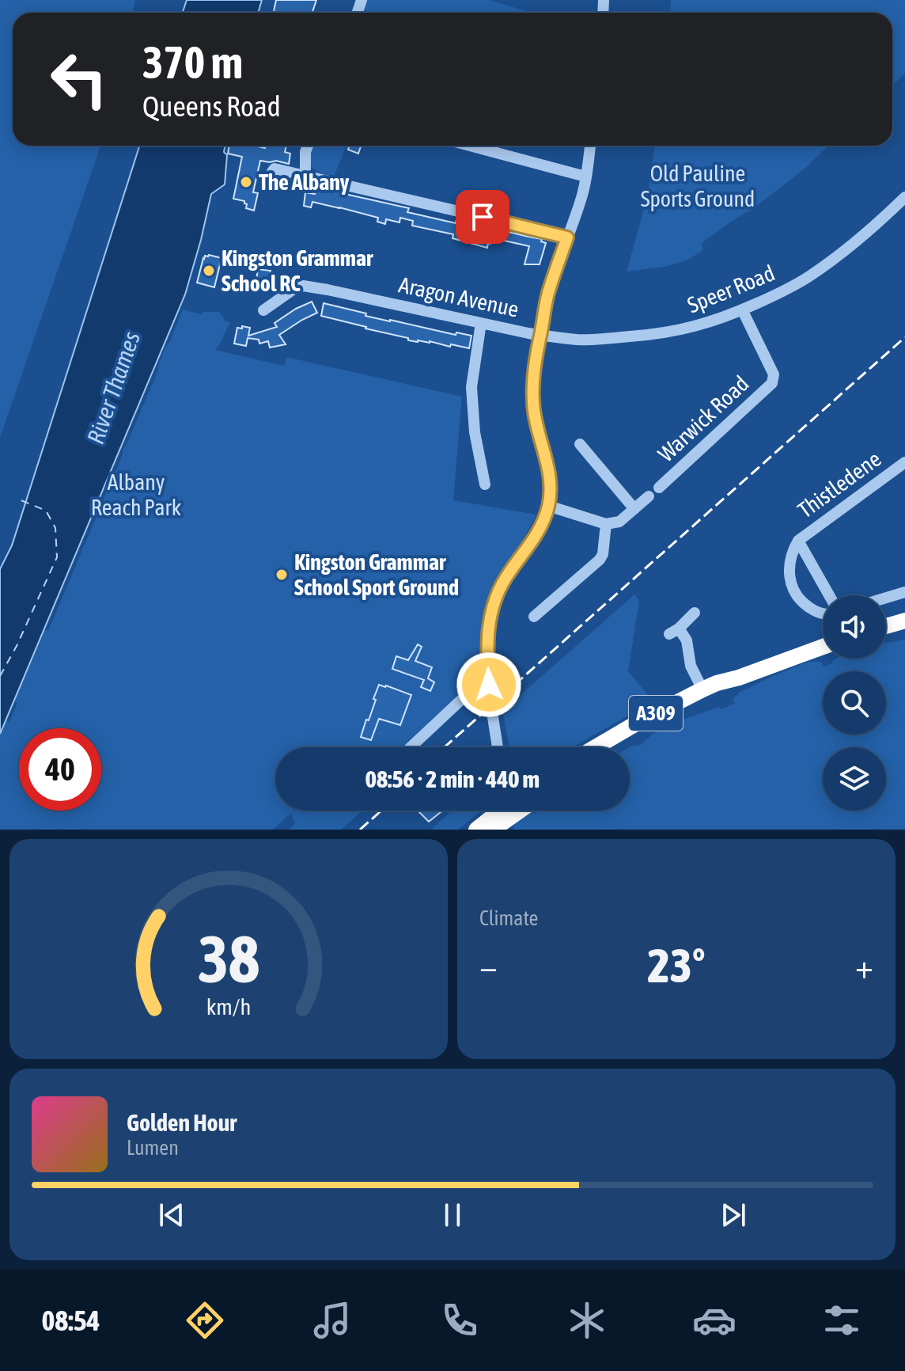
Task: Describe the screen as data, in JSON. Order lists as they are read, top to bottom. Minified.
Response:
{"streets":{"highway":["A309"],"street":["Speer Road","Aragon Avenue","Warwick Road","Thistledene"]},"crossings":[["Speer Road","Aragon Avenue"],["Speer Road","Warwick Road"]],"water":["River Thames"],"parks":["Old Pauline Sports Ground","Albany Reach Park"],"places":["The Albany","Kingston Grammar School RC","Kingston Grammar School Sport Ground"],"page":{"turn":["370 m","Queens Road"],"limit":"40","trip":"08:56 · 2 min · 440 m","tile":"Climate","heat":["−","23°","+"],"song":["Golden Hour","Lumen"],"tabs":"08:54","gauge":["38","km/h"]}}
